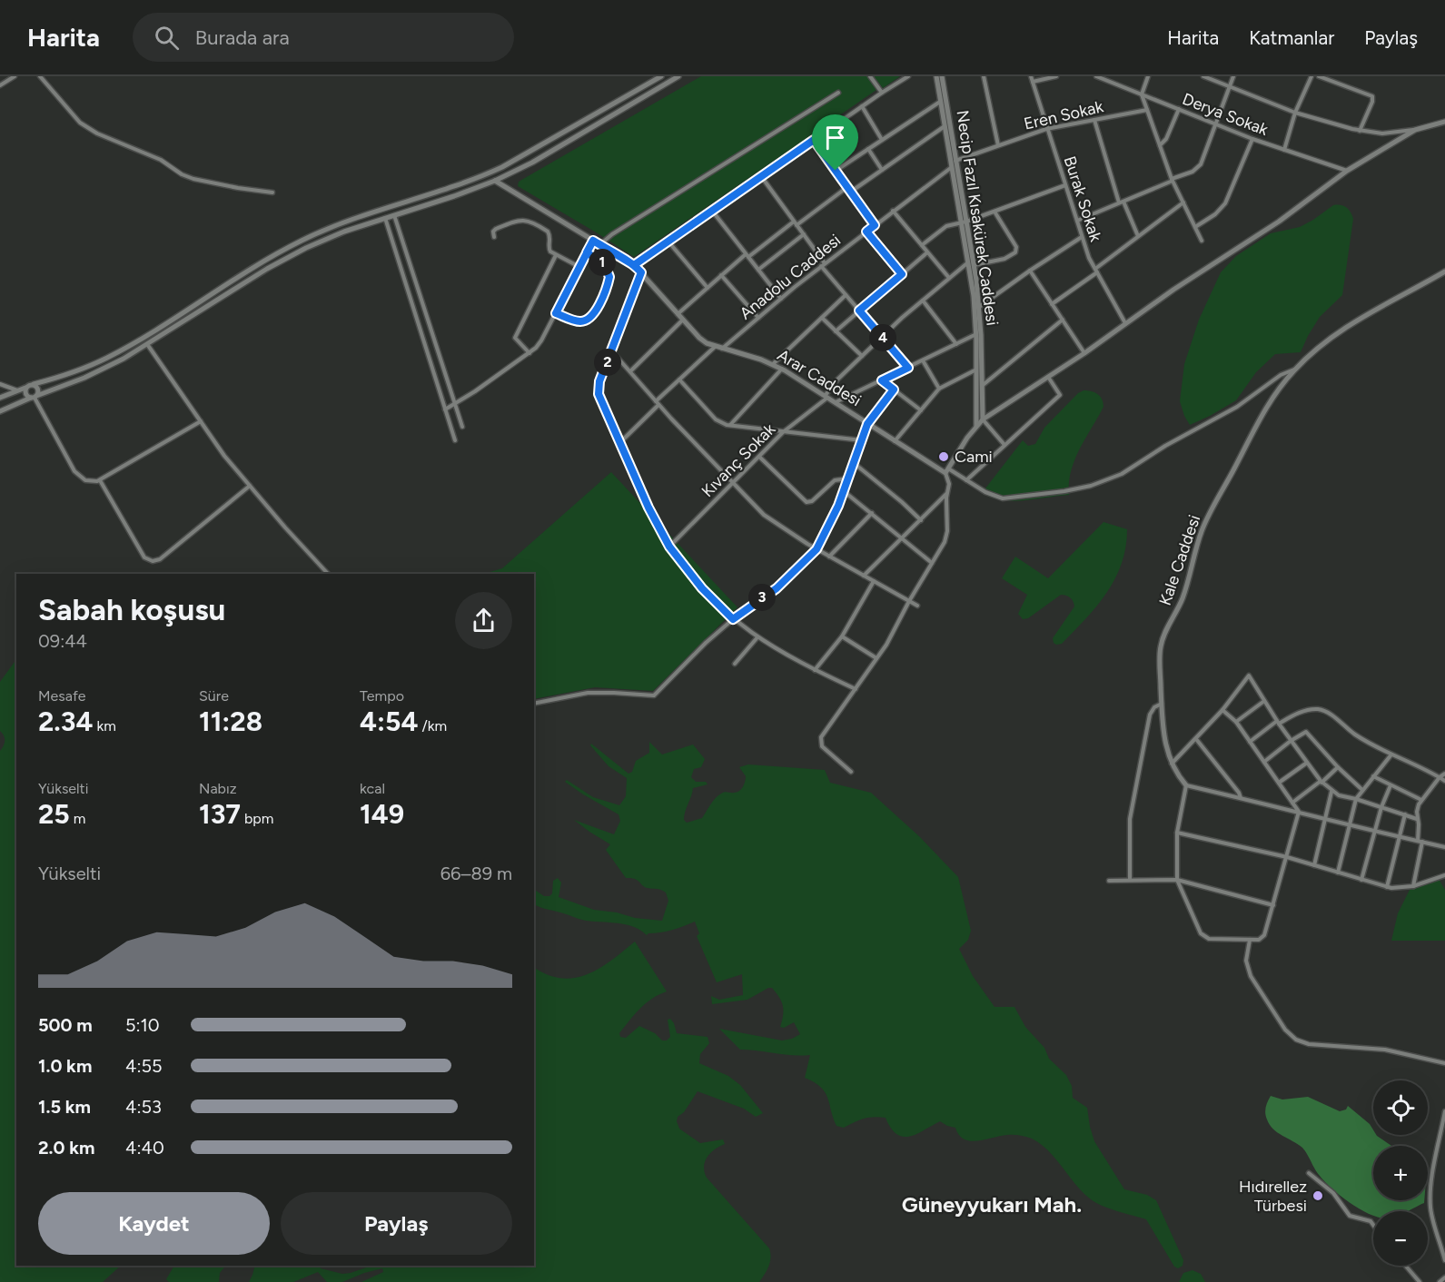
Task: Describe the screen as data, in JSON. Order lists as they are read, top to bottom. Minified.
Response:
{"streets":{"street":["Derya Sokak","Eren Sokak","Burak Sokak","Necip Fazıl Kısakürek Caddesi","Anadolu Caddesi","Arar Caddesi","Kıvanç Sokak","Kale Caddesi"]},"crossings":[["Eren Sokak","Burak Sokak"],["Eren Sokak","Necip Fazıl Kısakürek Caddesi"],["Necip Fazıl Kısakürek Caddesi","Anadolu Caddesi"],["Necip Fazıl Kısakürek Caddesi","Kıvanç Sokak"],["Anadolu Caddesi","Arar Caddesi"],["Arar Caddesi","Kıvanç Sokak"]],"districts":["Güneyyukarı Mah."],"places":["Cami","Hıdırellez Türbesi"],"page":{"header":"Harita","search":"Burada ara","nav":["Harita","Katmanlar","Paylaş"],"pins":["1","4","2","3"],"heading":["Sabah koşusu","09:44"],"stats":[["Mesafe","2.34 km"],["Süre","11:28"],["Tempo","4:54 /km"],["Yükselti","25 m"],["Nabız","137 bpm"],["kcal","149"]],"chart":["Yükselti","66–89 m"],"list":[{"name":"500 m","note":"5:10"},{"name":"1.0 km","note":"4:55"},{"name":"1.5 km","note":"4:53"},{"name":"2.0 km","note":"4:40"}],"map_buttons":["+","−"],"buttons":["Kaydet","Paylaş"]}}
